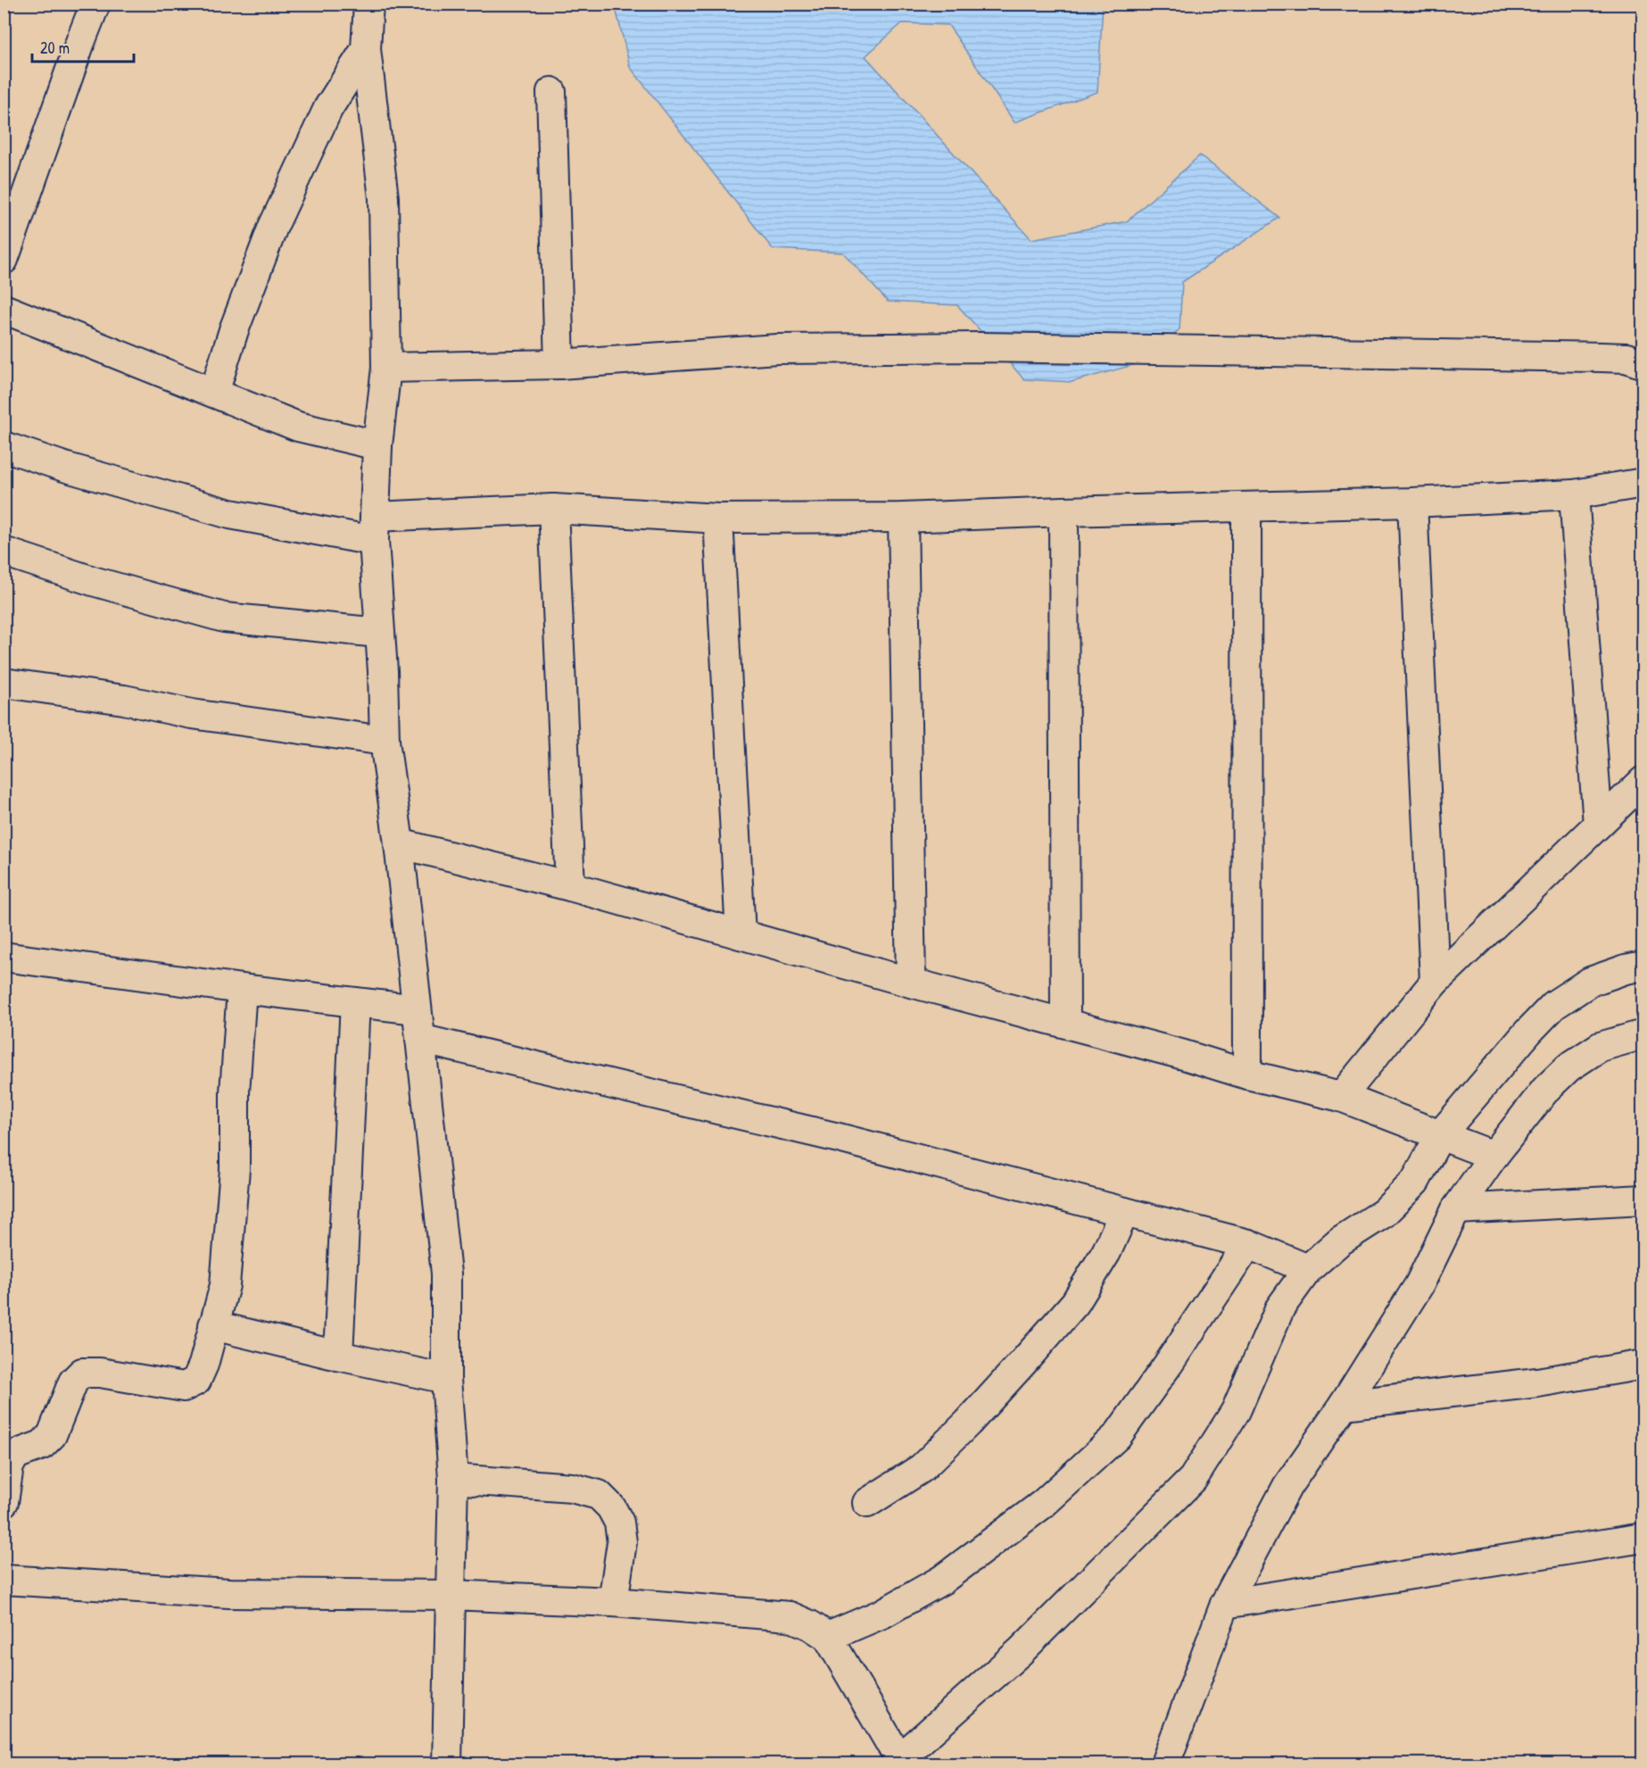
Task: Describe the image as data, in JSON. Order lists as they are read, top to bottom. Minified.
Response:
{"scale_bar":"20 m"}
